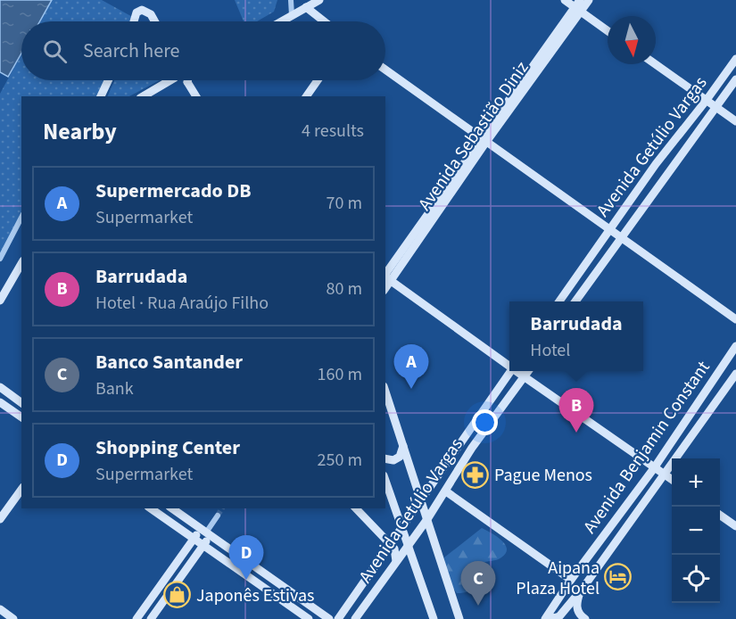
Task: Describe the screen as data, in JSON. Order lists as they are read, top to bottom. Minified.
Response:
{"streets":{"main road":["Avenida Sebastião Diniz","Avenida Getúlio Vargas","Avenida Benjamin Constant"]},"places":{"pharmacy":["Pague Menos"],"hotel":["Aipana Plaza Hotel"],"shop":["Japonês Estivas"]},"north":"bottom","page":{"search":"Search here","heading":["Nearby","4 results"],"list":[{"mark":"A","name":"Supermercado DB","note":"Supermarket","value":"70 m"},{"mark":"B","name":"Barrudada","note":"Hotel · Rua Araújo Filho","value":"80 m"},{"mark":"C","name":"Banco Santander","note":"Bank","value":"160 m"},{"mark":"D","name":"Shopping Center","note":"Supermarket","value":"250 m"}],"popup":["Barrudada","Hotel"],"pins":["A","B","D","C"],"map_buttons":["+","−"]}}
